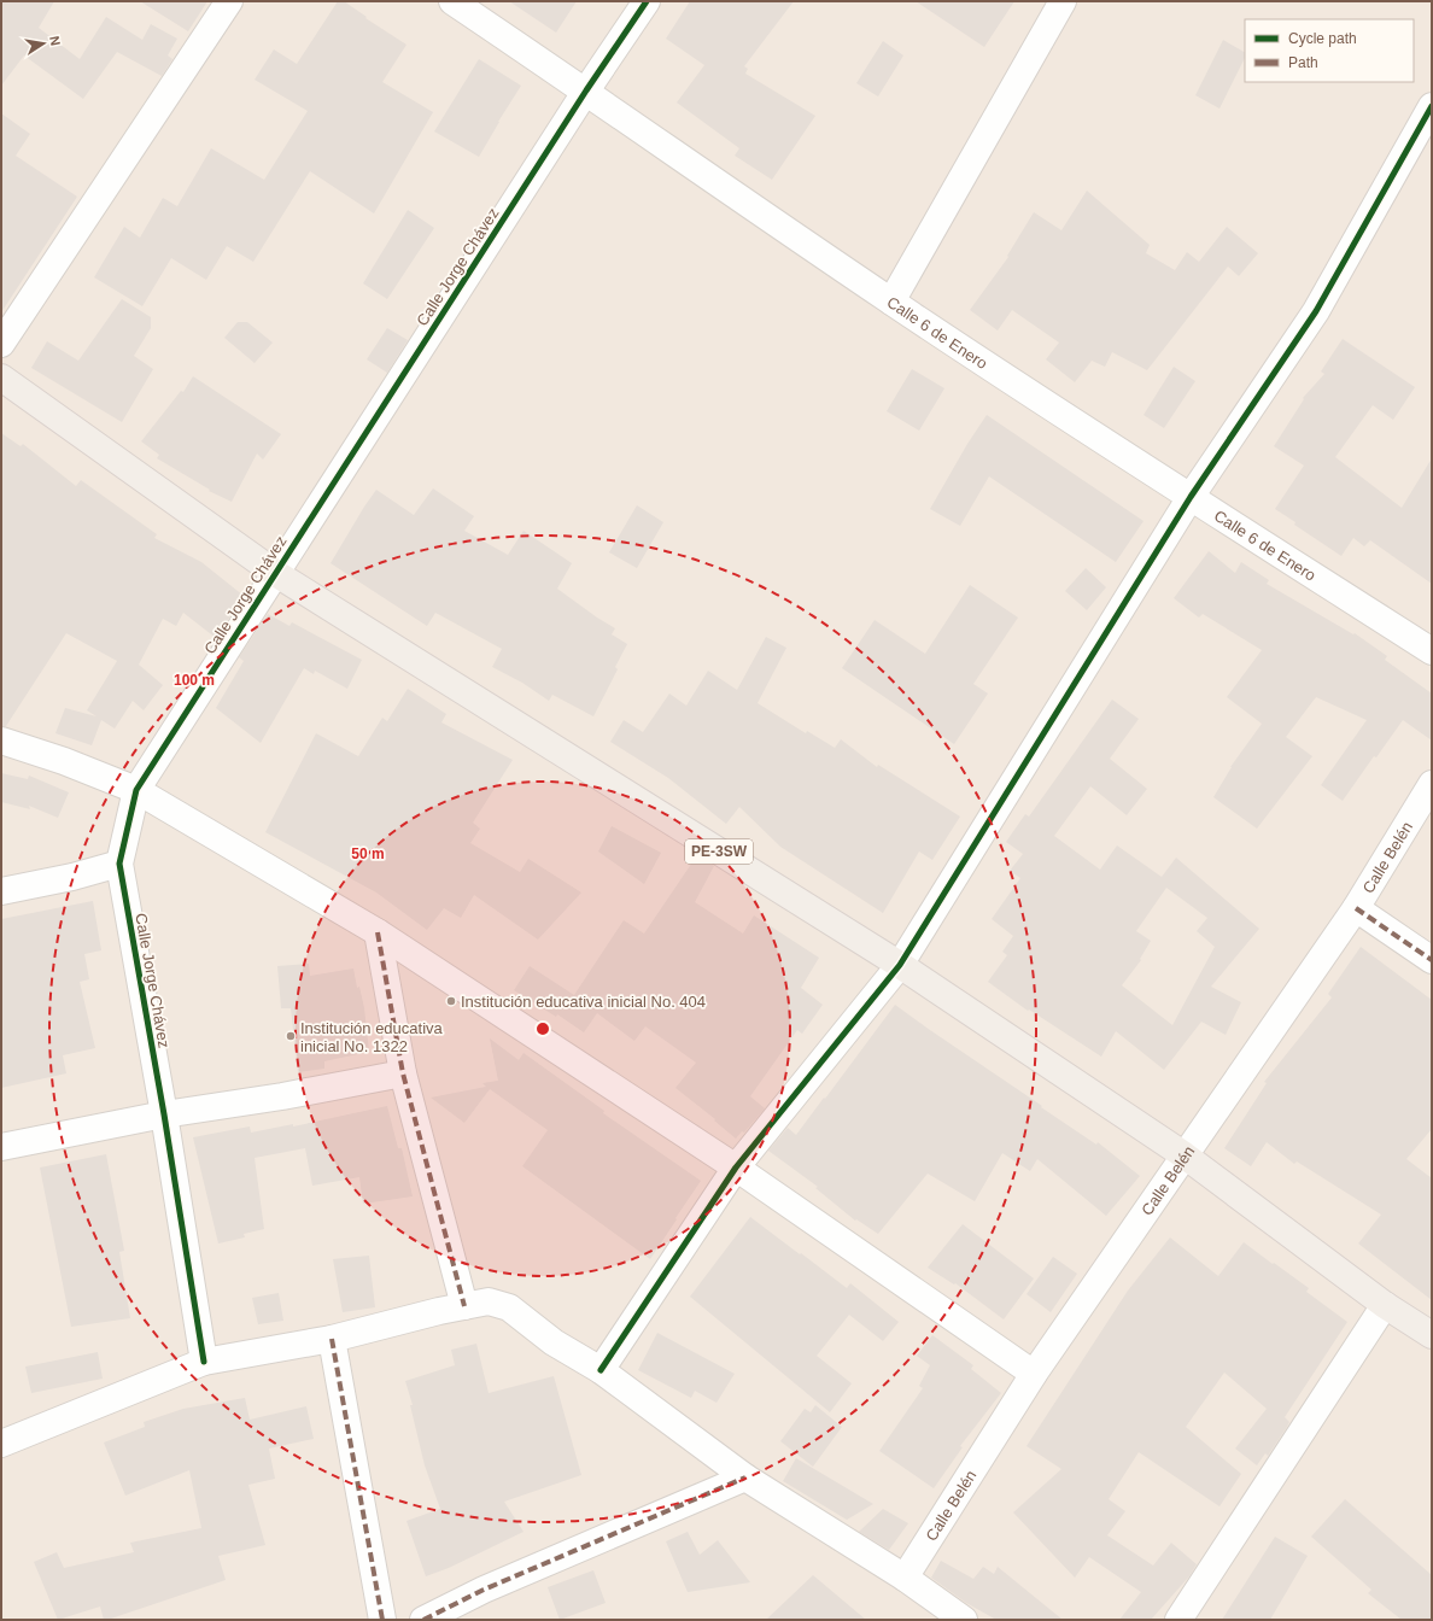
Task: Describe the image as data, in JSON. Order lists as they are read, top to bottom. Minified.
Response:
{"streets":{"main road":["PE-3SW"],"street":["Calle Jorge Chávez","Calle 6 de Enero","Calle Belén"]},"crossings":[["Calle Jorge Chávez","Calle 6 de Enero"],["Calle Jorge Chávez","PE-3SW"],["PE-3SW","Calle Belén"]],"places":["Institución educativa inicial No. 404","Institución educativa inicial No. 1322"],"legend":["Cycle path","Path"],"north":"right","rings":["100 m","50 m"]}
